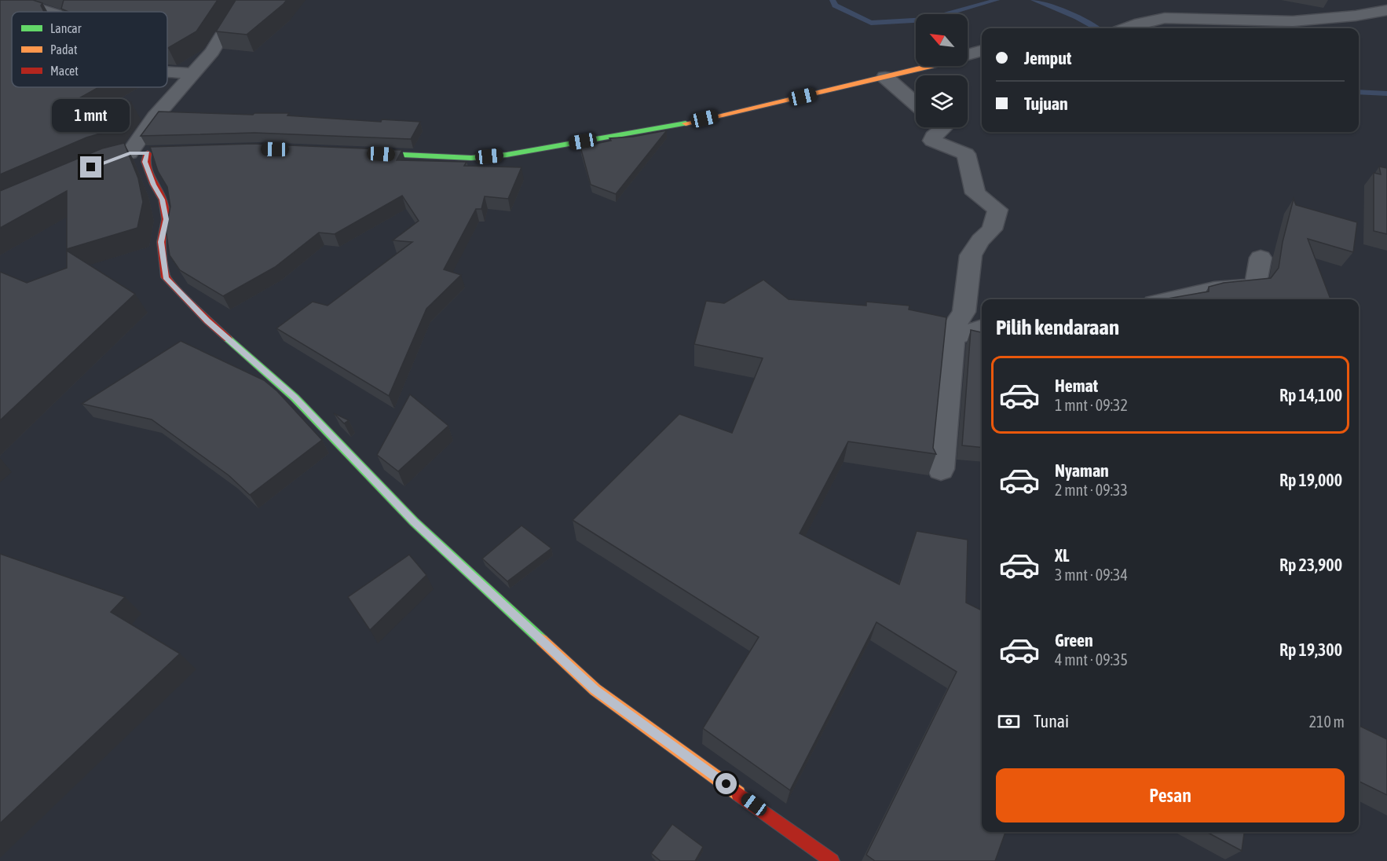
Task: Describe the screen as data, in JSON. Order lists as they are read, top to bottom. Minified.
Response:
{"legend":["Lancar","Padat","Macet"],"north":"top left","page":{"banner":["Jemput","Tujuan"],"bubble":"1 mnt","heading":"Pilih kendaraan","list":[{"name":"Hemat","note":"1 mnt · 09:32","value":"Rp 14,100"},{"name":"Nyaman","note":"2 mnt · 09:33","value":"Rp 19,000"},{"name":"XL","note":"3 mnt · 09:34","value":"Rp 23,900"},{"name":"Green","note":"4 mnt · 09:35","value":"Rp 19,300"}],"pay":["Tunai","210 m"],"buttons":"Pesan"}}
